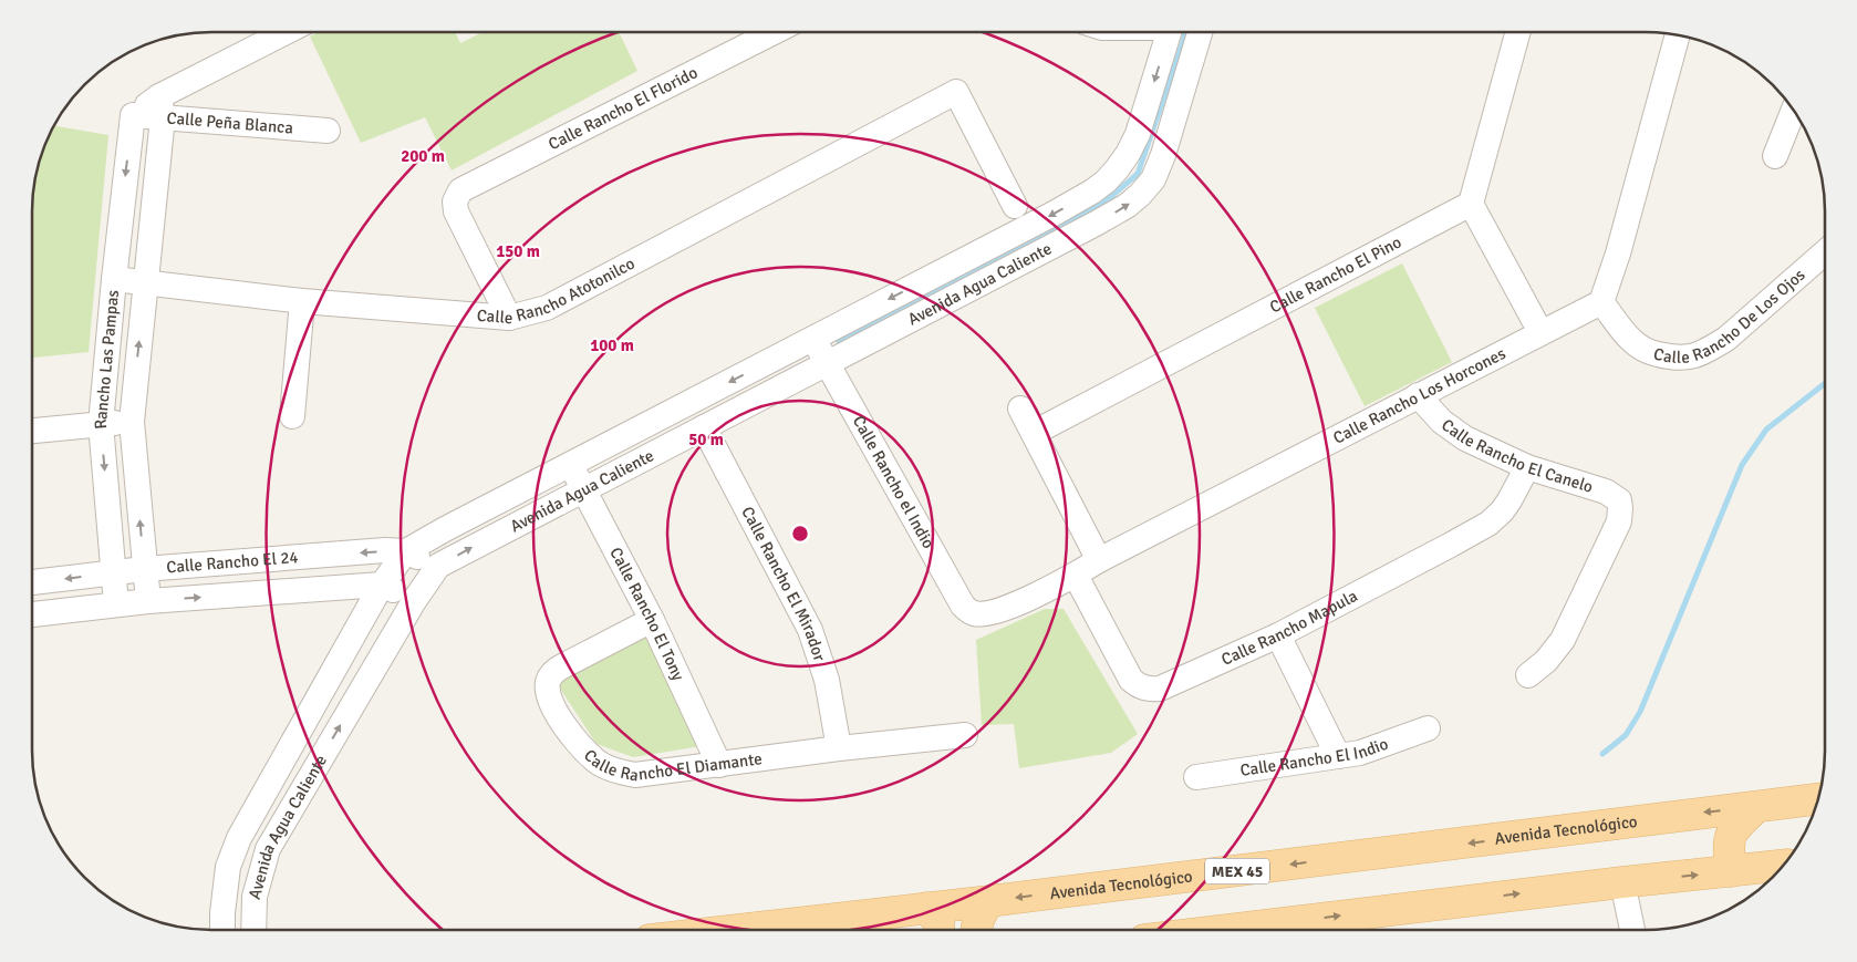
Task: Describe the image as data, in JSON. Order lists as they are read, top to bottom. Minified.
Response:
{"streets":{"main road":["Avenida Tecnológico","MEX 45"],"street":["Calle Rancho El Florido","Calle Peña Blanca","Calle Rancho El Pino","Avenida Agua Caliente","Calle Rancho Atotonilco","Calle Rancho De Los Ojos","Rancho Las Pampas","Calle Rancho Los Horcones","Calle Rancho El Canelo","Calle Rancho el Indio","Calle Rancho El 24","Calle Rancho El Mirador","Calle Rancho El Tony","Calle Rancho Mapula","Calle Rancho El Diamante","Calle Rancho El Indio"]},"crossings":[["Calle Rancho El Florido","Calle Rancho Atotonilco"],["Calle Peña Blanca","Rancho Las Pampas"],["Avenida Agua Caliente","Calle Rancho el Indio"],["Avenida Agua Caliente","Calle Rancho El 24"],["Avenida Agua Caliente","Calle Rancho El Mirador"],["Avenida Agua Caliente","Calle Rancho El Tony"],["Calle Rancho Atotonilco","Rancho Las Pampas"],["Calle Rancho De Los Ojos","Calle Rancho Los Horcones"],["Rancho Las Pampas","Calle Rancho El 24"],["Calle Rancho Los Horcones","Calle Rancho El Canelo"],["Calle Rancho Los Horcones","Calle Rancho el Indio"],["Calle Rancho Los Horcones","Calle Rancho Mapula"],["Calle Rancho El Canelo","Calle Rancho Mapula"],["Calle Rancho El Mirador","Calle Rancho El Diamante"],["Calle Rancho El Tony","Calle Rancho El Diamante"]],"rings":["200 m","150 m","100 m","50 m"]}
